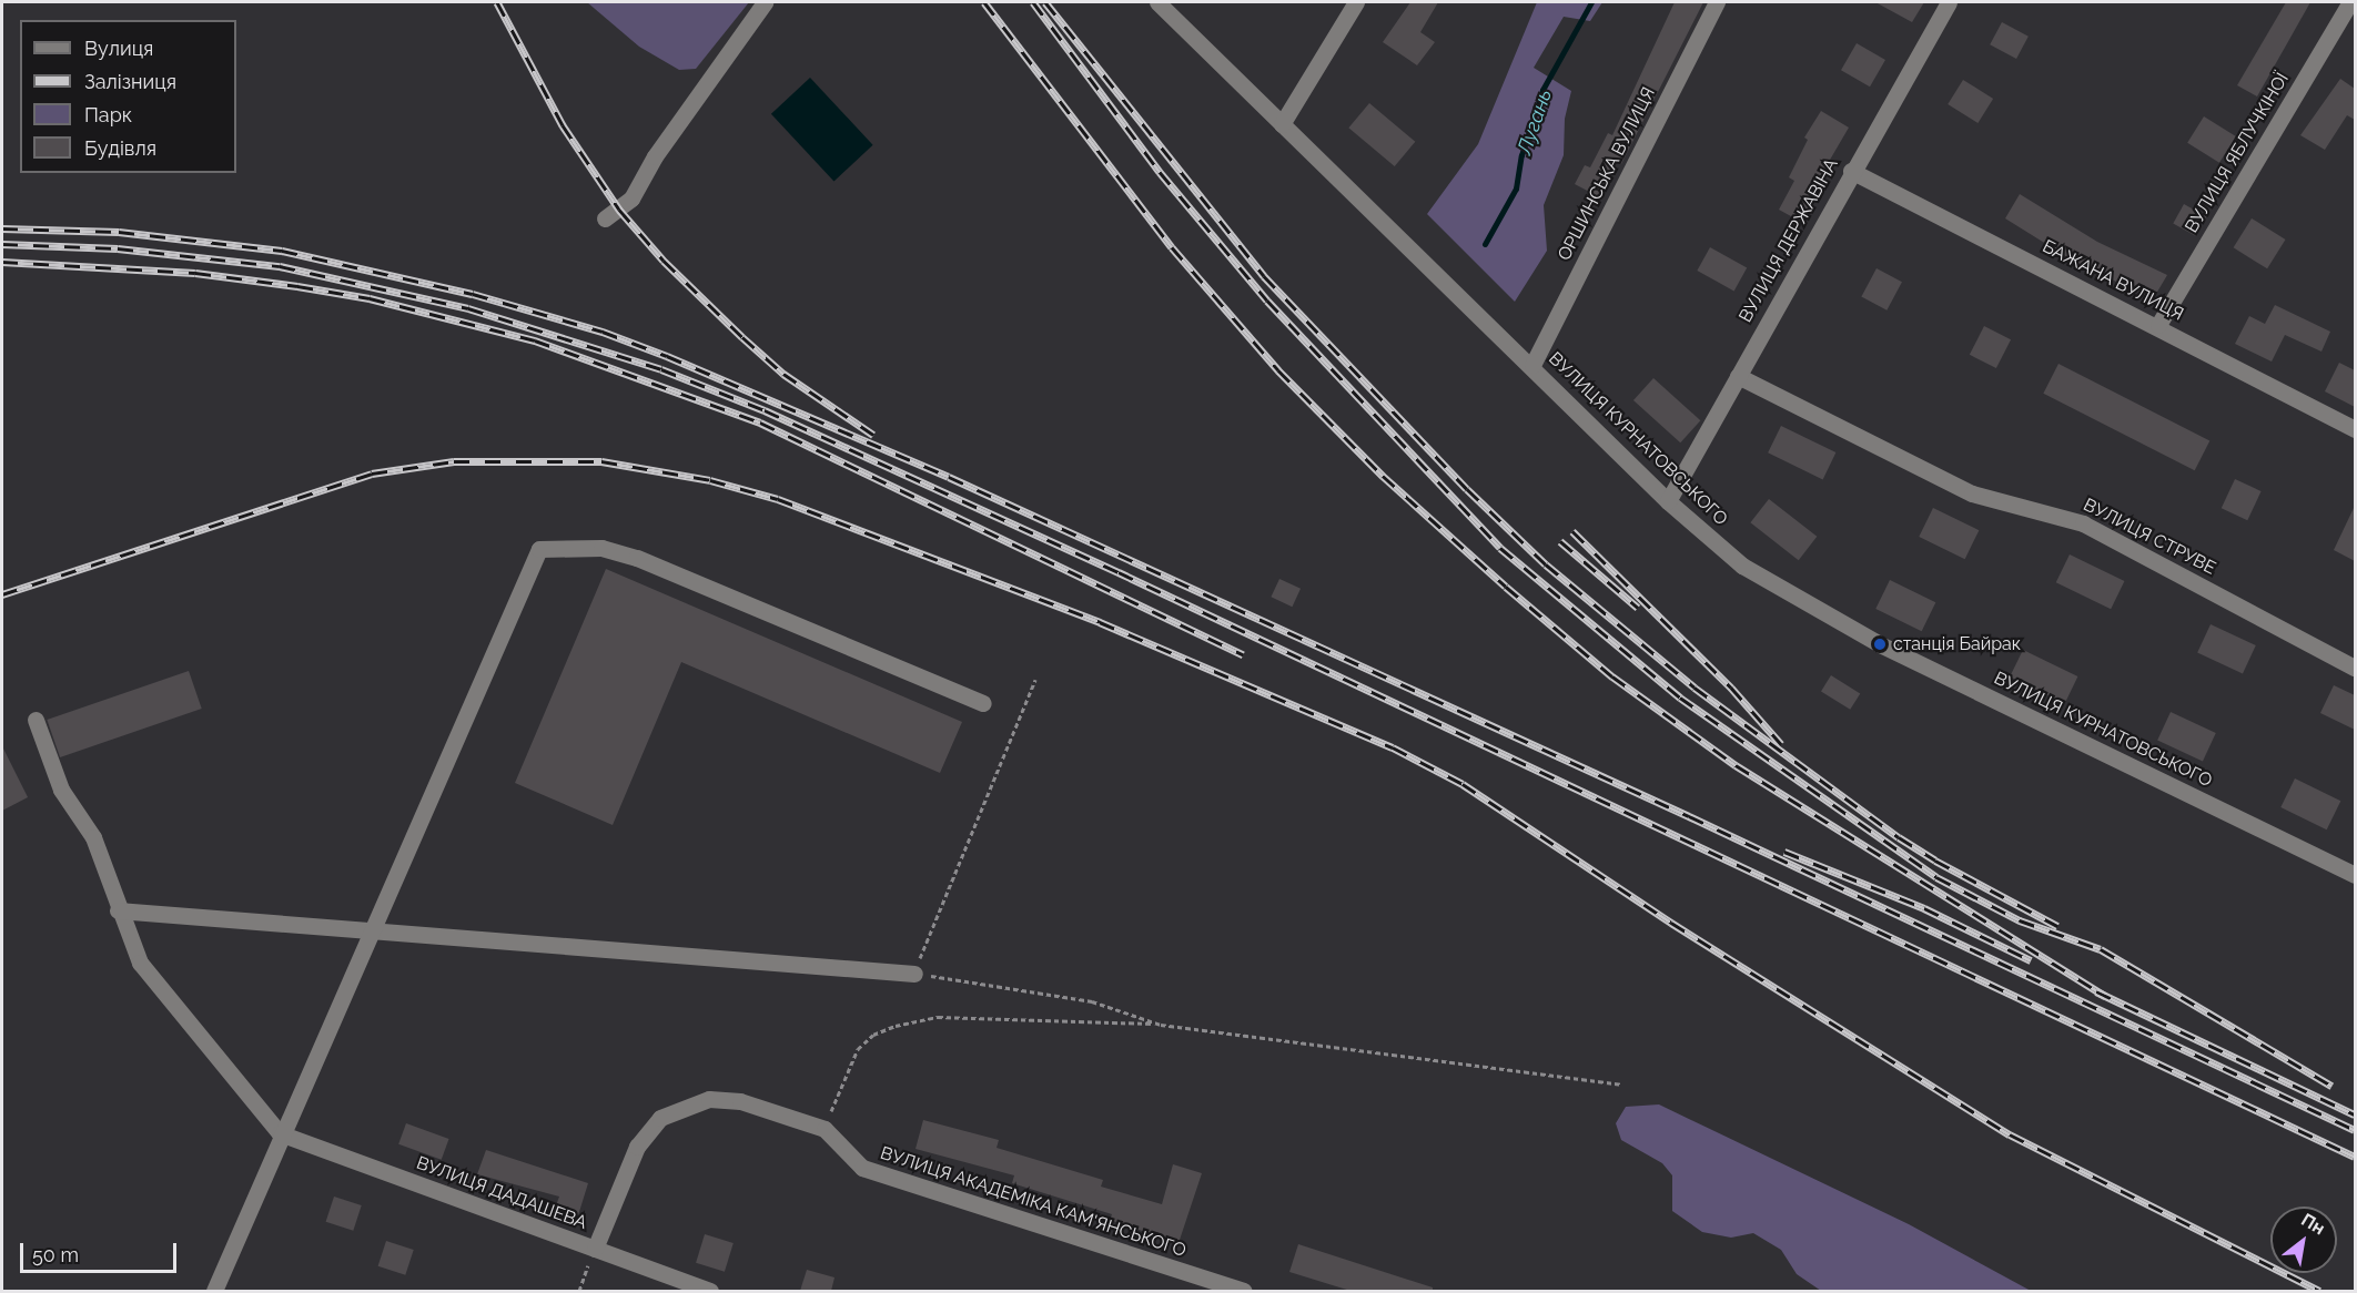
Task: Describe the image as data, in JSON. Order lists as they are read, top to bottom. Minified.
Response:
{"streets":{"street":["ВУЛИЦЯ ЯБЛУЧКІНОЇ","ОРШИНСЬКА ВУЛИЦЯ","ВУЛИЦЯ ДЕРЖАВІНА","БАЖАНА ВУЛИЦЯ","ВУЛИЦЯ КУРНАТОВСЬКОГО","ВУЛИЦЯ СТРУВЕ","ВУЛИЦЯ ДАДАШЕВА","ВУЛИЦЯ АКАДЕМІКА КАМ'ЯНСЬКОГО"]},"crossings":[["ВУЛИЦЯ ЯБЛУЧКІНОЇ","БАЖАНА ВУЛИЦЯ"],["ОРШИНСЬКА ВУЛИЦЯ","ВУЛИЦЯ КУРНАТОВСЬКОГО"],["ВУЛИЦЯ ДЕРЖАВІНА","БАЖАНА ВУЛИЦЯ"],["ВУЛИЦЯ ДЕРЖАВІНА","ВУЛИЦЯ КУРНАТОВСЬКОГО"],["ВУЛИЦЯ ДЕРЖАВІНА","ВУЛИЦЯ СТРУВЕ"],["ВУЛИЦЯ ДАДАШЕВА","ВУЛИЦЯ АКАДЕМІКА КАМ'ЯНСЬКОГО"]],"water":["Лугань"],"places":["станція Байрак"],"legend":["Вулиця","Залізниця","Парк","Будівля"],"scale_bar":"50 m","north":"top right"}
